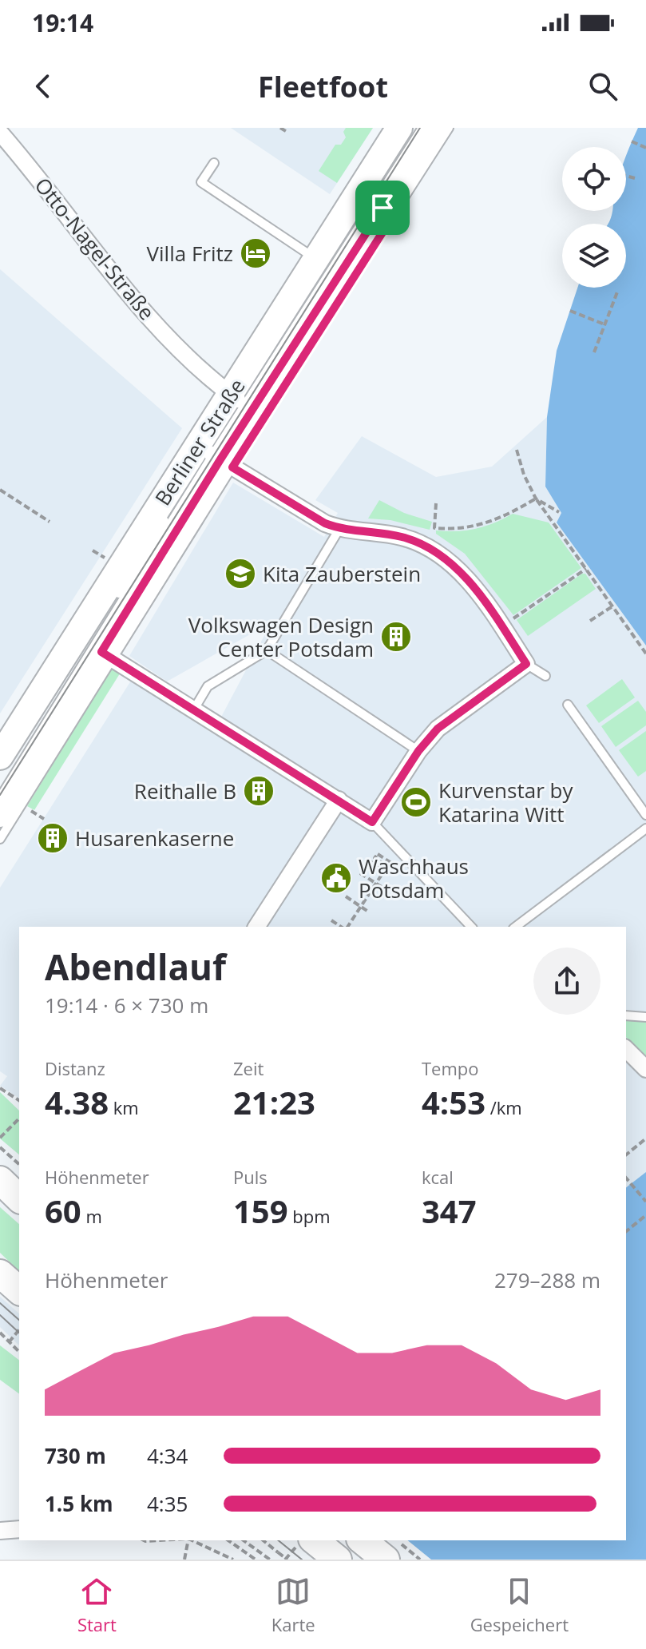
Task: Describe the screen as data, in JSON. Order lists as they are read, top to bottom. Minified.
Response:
{"streets":{"main road":["Berliner Straße"],"street":["Otto-Nagel-Straße"]},"crossings":[["Otto-Nagel-Straße","Berliner Straße"]],"places":{"hotel":["Villa Fritz"],"school or university":["Kita Zauberstein"],"building":["Volkswagen Design Center Potsdam","Reithalle B","Husarenkaserne"],"sports":["Kurvenstar by Katarina Witt"],"public building":["Waschhaus Potsdam"]},"page":{"status":"19:14","header":"Fleetfoot","heading":["Abendlauf","19:14 · 6 × 730 m"],"stats":[["Distanz","4.38 km"],["Zeit","21:23"],["Tempo","4:53 /km"],["Höhenmeter","60 m"],["Puls","159 bpm"],["kcal","347"]],"chart":["Höhenmeter","279–288 m"],"list":[{"name":"730 m","note":"4:34"},{"name":"1.5 km","note":"4:35"}],"tabs":["Start","Karte","Gespeichert"]}}
